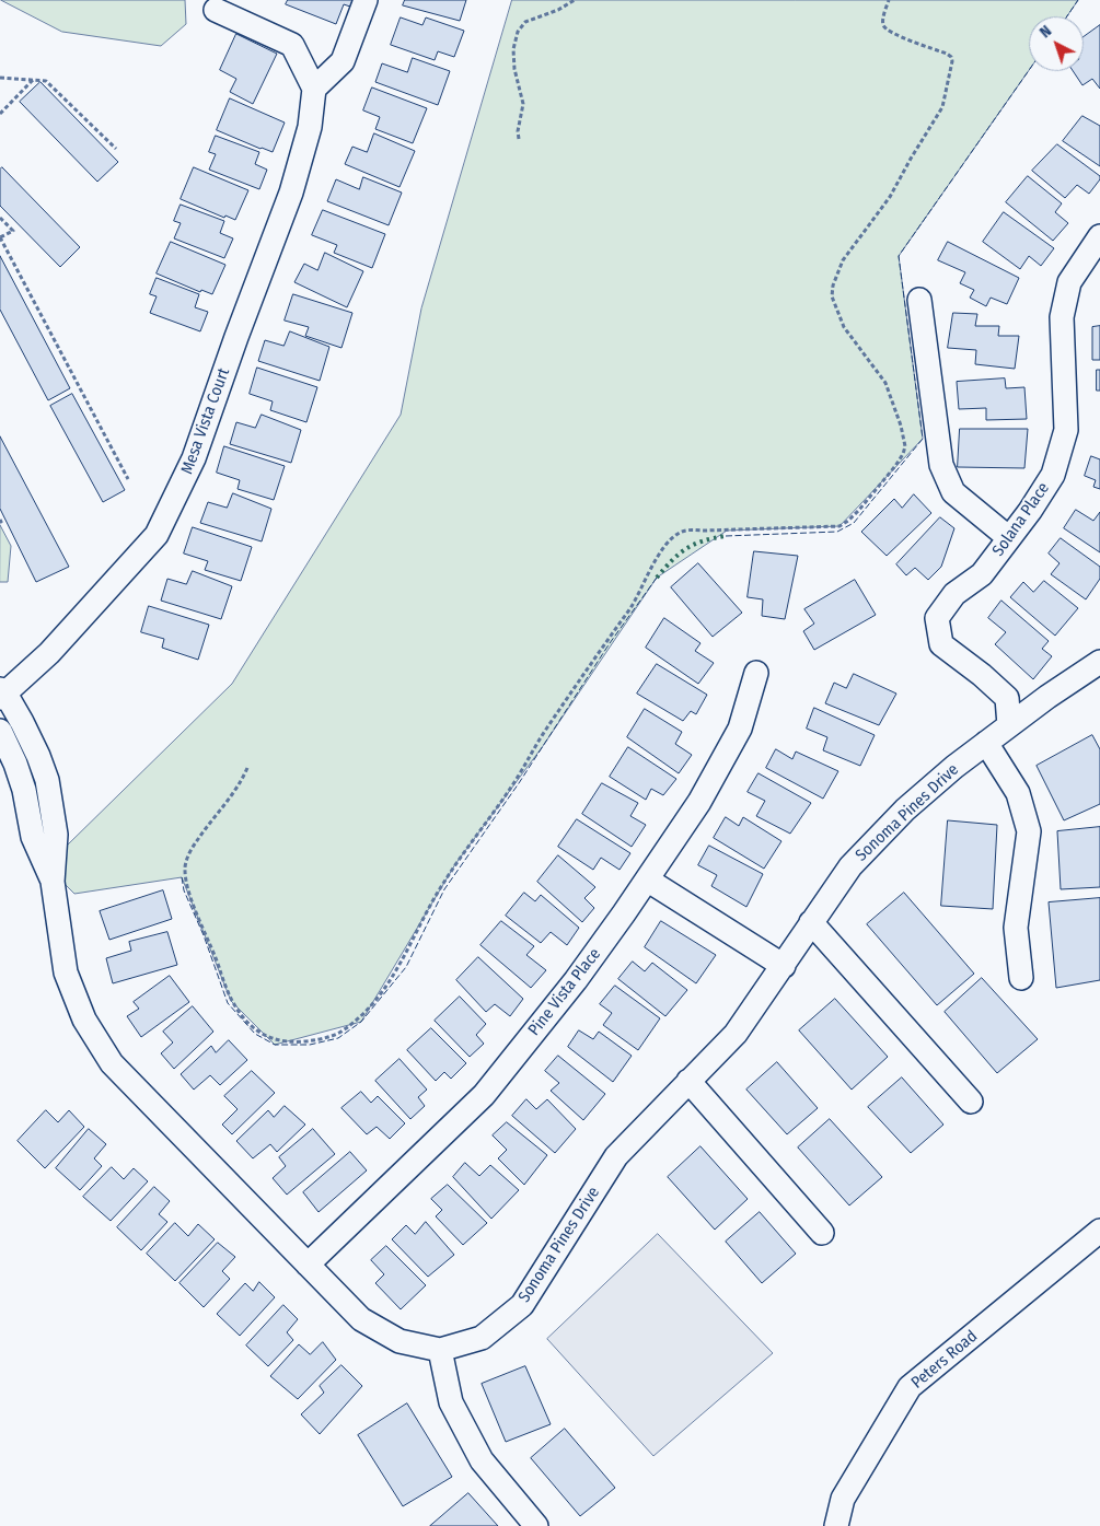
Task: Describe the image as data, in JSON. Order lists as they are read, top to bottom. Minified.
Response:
{"streets":{"street":["Mesa Vista Court","Solana Place","Sonoma Pines Drive","Pine Vista Place","Peters Road"]},"crossings":[["Mesa Vista Court","Sonoma Pines Drive"],["Solana Place","Sonoma Pines Drive"],["Sonoma Pines Drive","Pine Vista Place"]],"north":"top left"}
